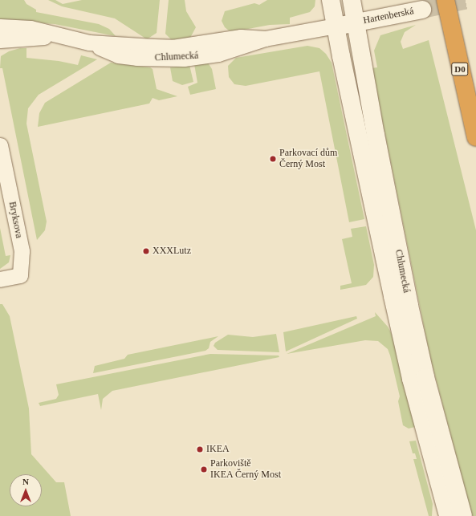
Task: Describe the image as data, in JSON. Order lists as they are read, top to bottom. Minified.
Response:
{"streets":{"highway":["D0"],"main road":["Hartenberská","Chlumecká"],"street":["Bryksova"]},"crossings":[["Hartenberská","Chlumecká"]],"places":["Parkovací dům Černý Most","XXXLutz","IKEA","Parkoviště IKEA Černý Most"],"north":"top"}
